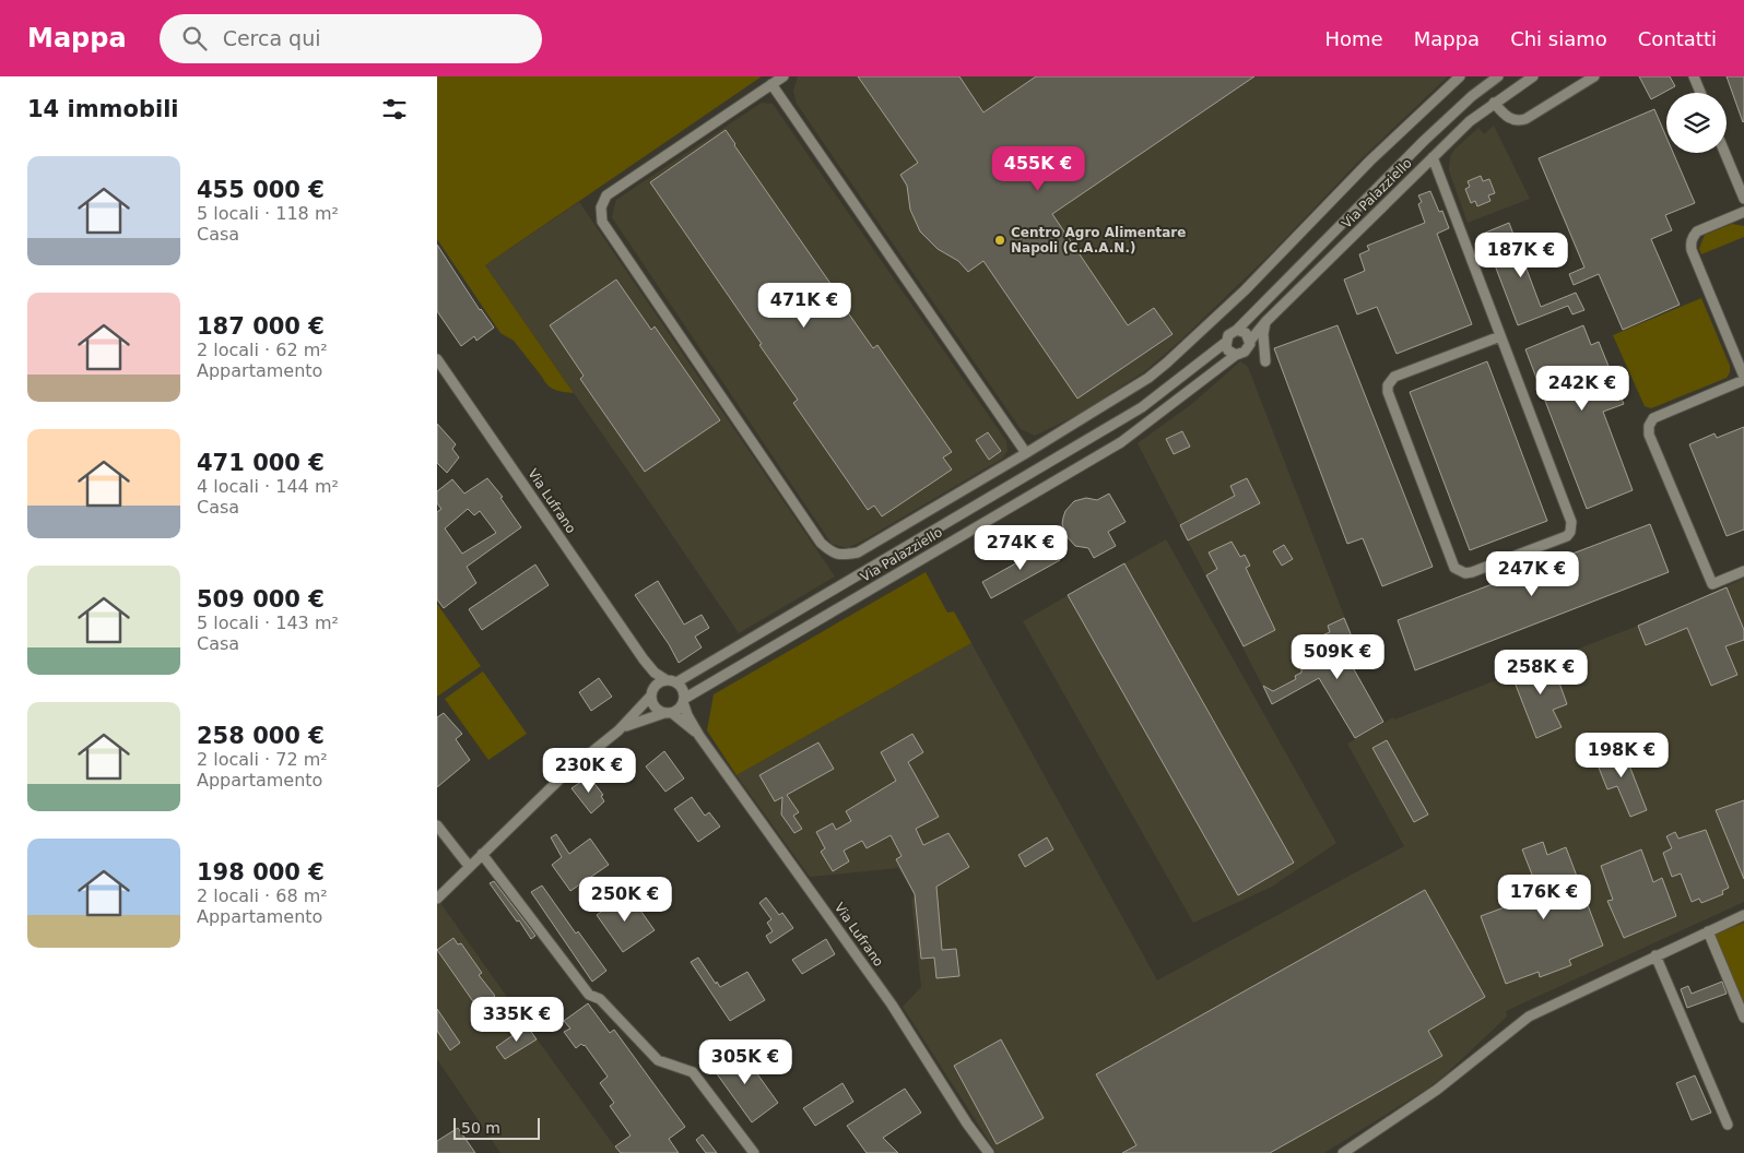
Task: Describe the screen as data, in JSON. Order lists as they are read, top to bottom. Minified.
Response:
{"streets":{"street":["Via Palazziello","Via Lufrano"]},"crossings":[["Via Palazziello","Via Lufrano"]],"places":["Centro Agro Alimentare Napoli (C.A.A.N.)"],"scale_bar":"50 m","page":{"header":"Mappa","search":"Cerca qui","nav":["Home","Mappa","Chi siamo","Contatti"],"heading":"14 immobili","list":[{"name":"455 000 €","note":"5 locali · 118 m² · Casa"},{"name":"187 000 €","note":"2 locali · 62 m² · Appartamento"},{"name":"471 000 €","note":"4 locali · 144 m² · Casa"},{"name":"509 000 €","note":"5 locali · 143 m² · Casa"},{"name":"258 000 €","note":"2 locali · 72 m² · Appartamento"},{"name":"198 000 €","note":"2 locali · 68 m² · Appartamento"}],"price":["455K €","187K €","471K €","242K €","274K €","247K €","509K €","258K €","198K €","230K €","176K €","250K €","335K €","305K €"],"scale":"50 m"}}
